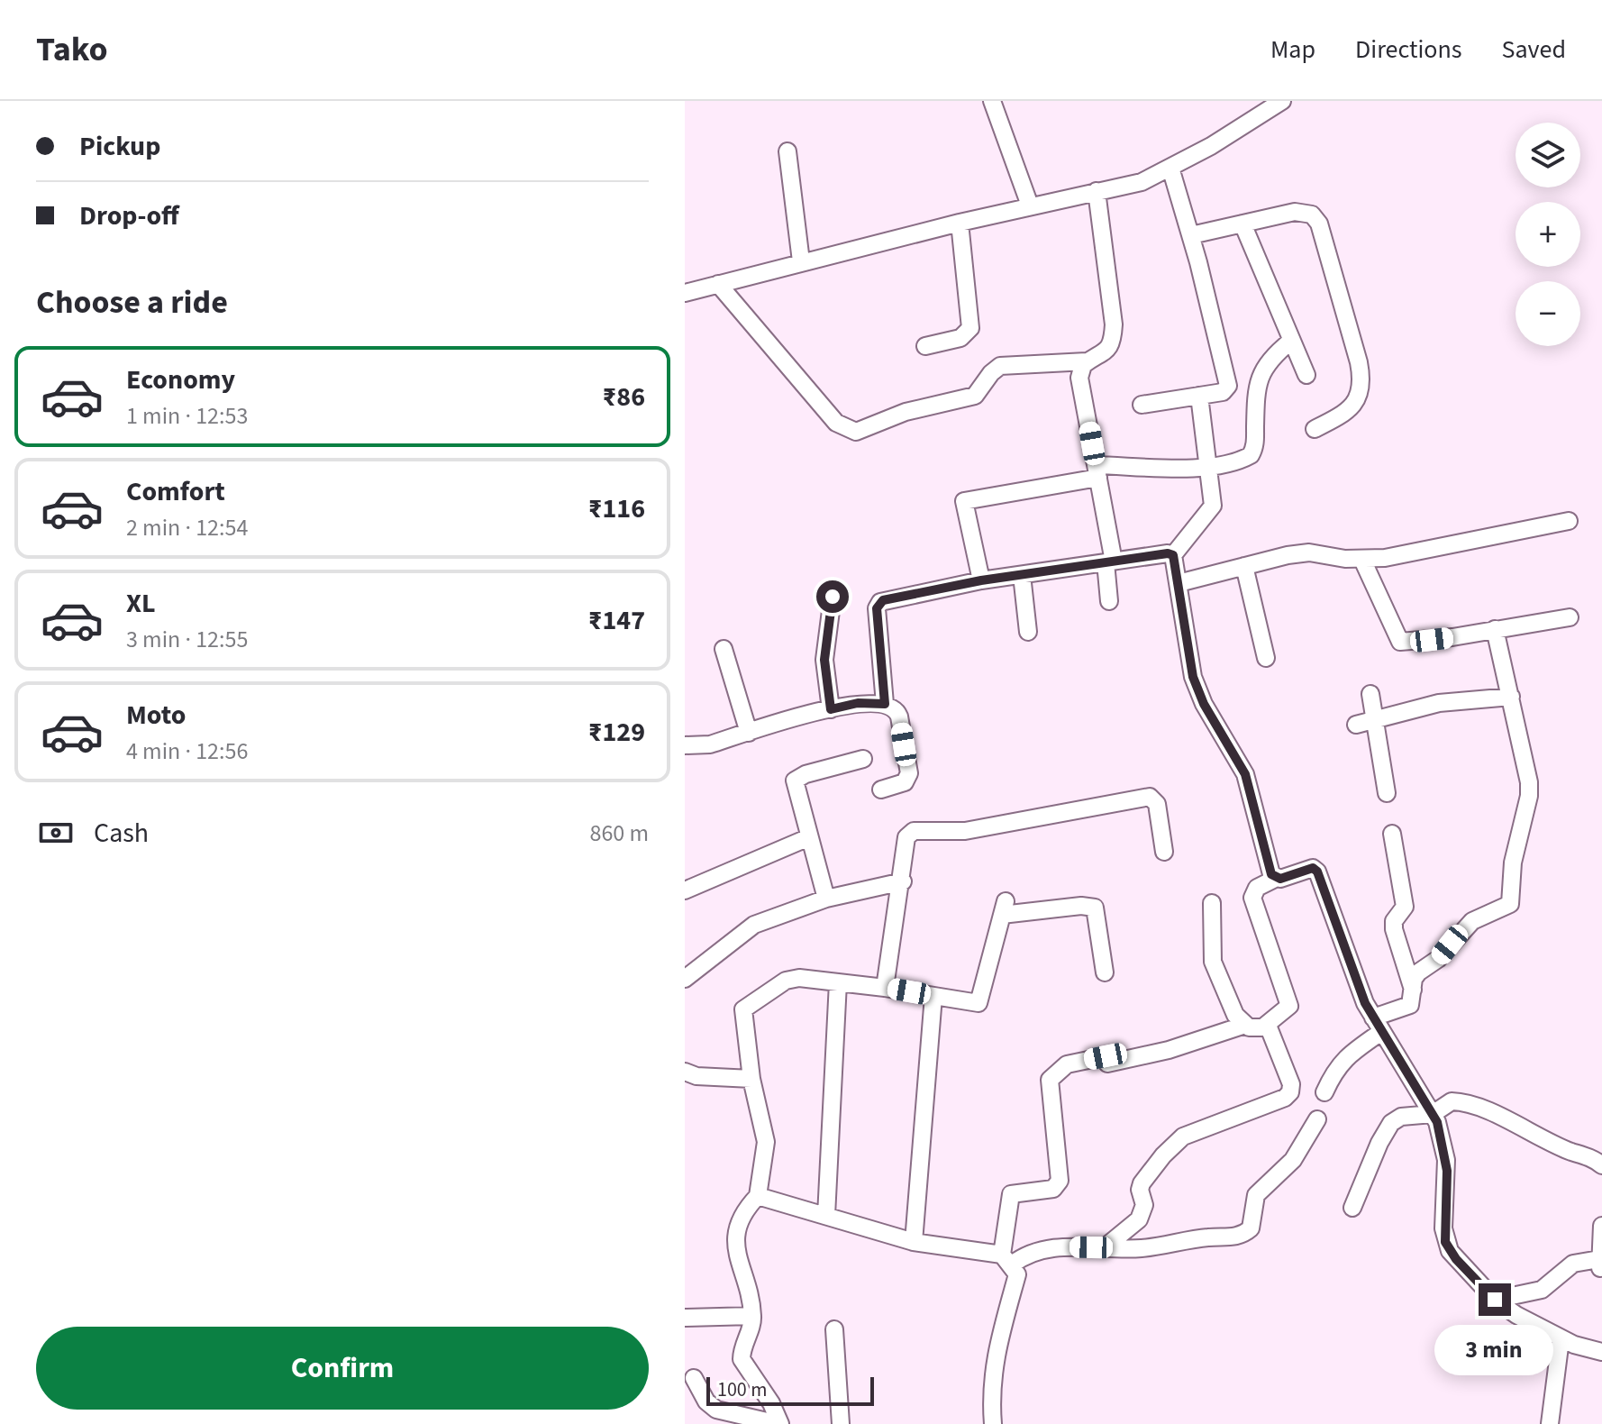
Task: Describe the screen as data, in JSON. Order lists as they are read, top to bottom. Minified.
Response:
{"scale_bar":"100 m","page":{"header":"Tako","nav":["Map","Directions","Saved"],"banner":["Pickup","Drop-off"],"map_buttons":["+","−"],"heading":"Choose a ride","list":[{"name":"Economy","note":"1 min · 12:53","value":"₹86"},{"name":"Comfort","note":"2 min · 12:54","value":"₹116"},{"name":"XL","note":"3 min · 12:55","value":"₹147"},{"name":"Moto","note":"4 min · 12:56","value":"₹129"}],"pay":["Cash","860 m"],"buttons":"Confirm","bubble":"3 min","scale":"100 m"}}
